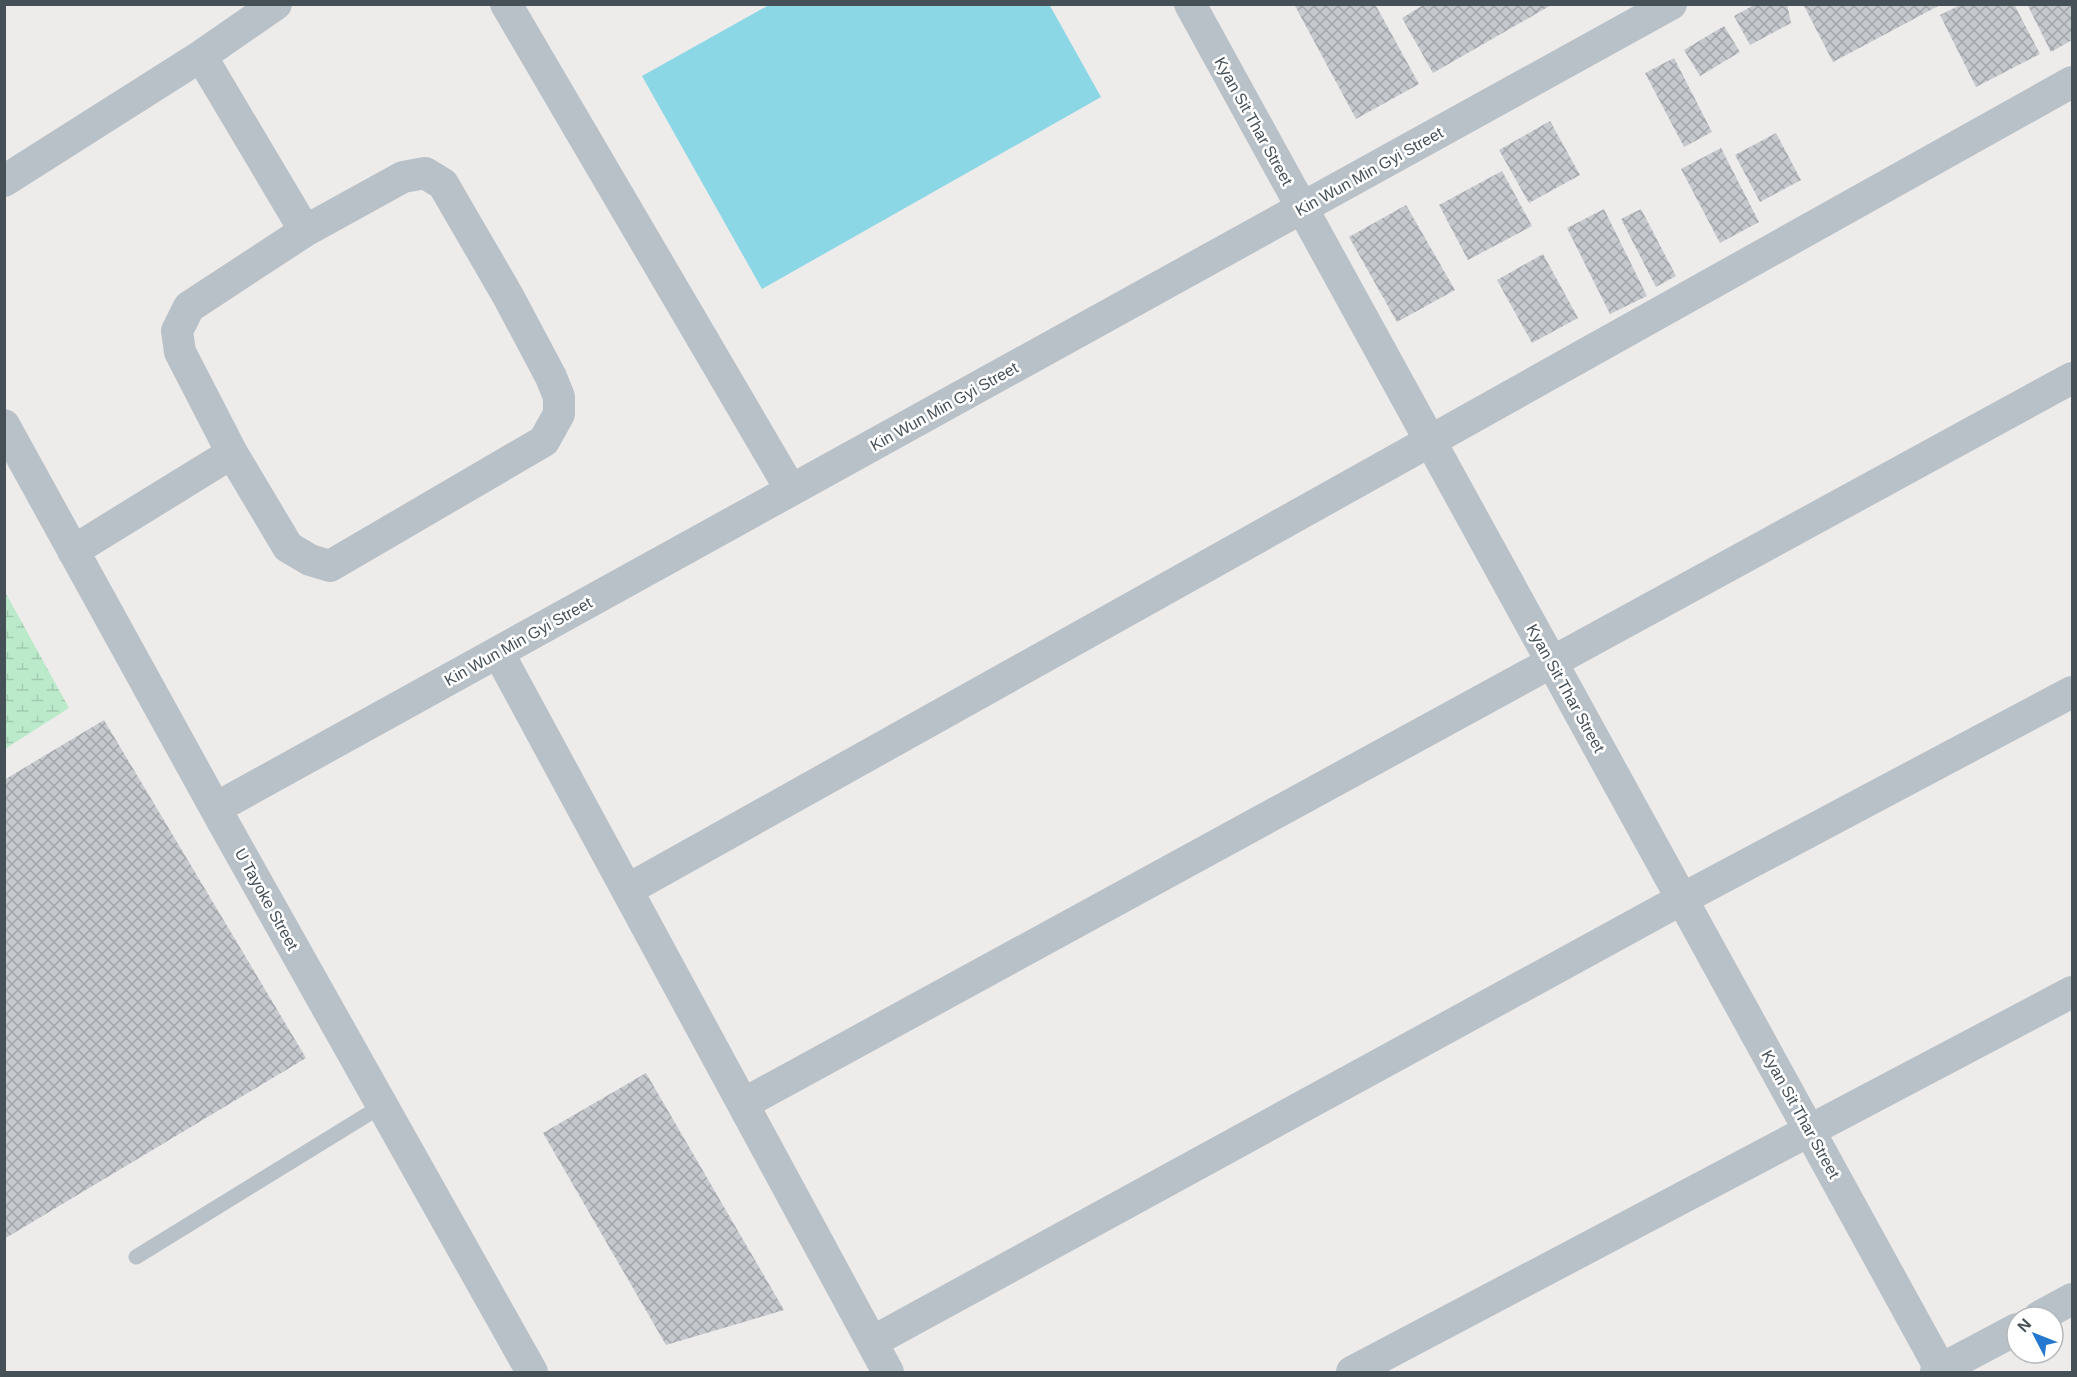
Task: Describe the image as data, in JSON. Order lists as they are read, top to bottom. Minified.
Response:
{"streets":{"street":["Kyan Sit Thar Street","Kin Wun Min Gyi Street","U Tayoke Street"]},"crossings":[["Kyan Sit Thar Street","Kin Wun Min Gyi Street"],["Kin Wun Min Gyi Street","U Tayoke Street"]],"north":"top left"}
